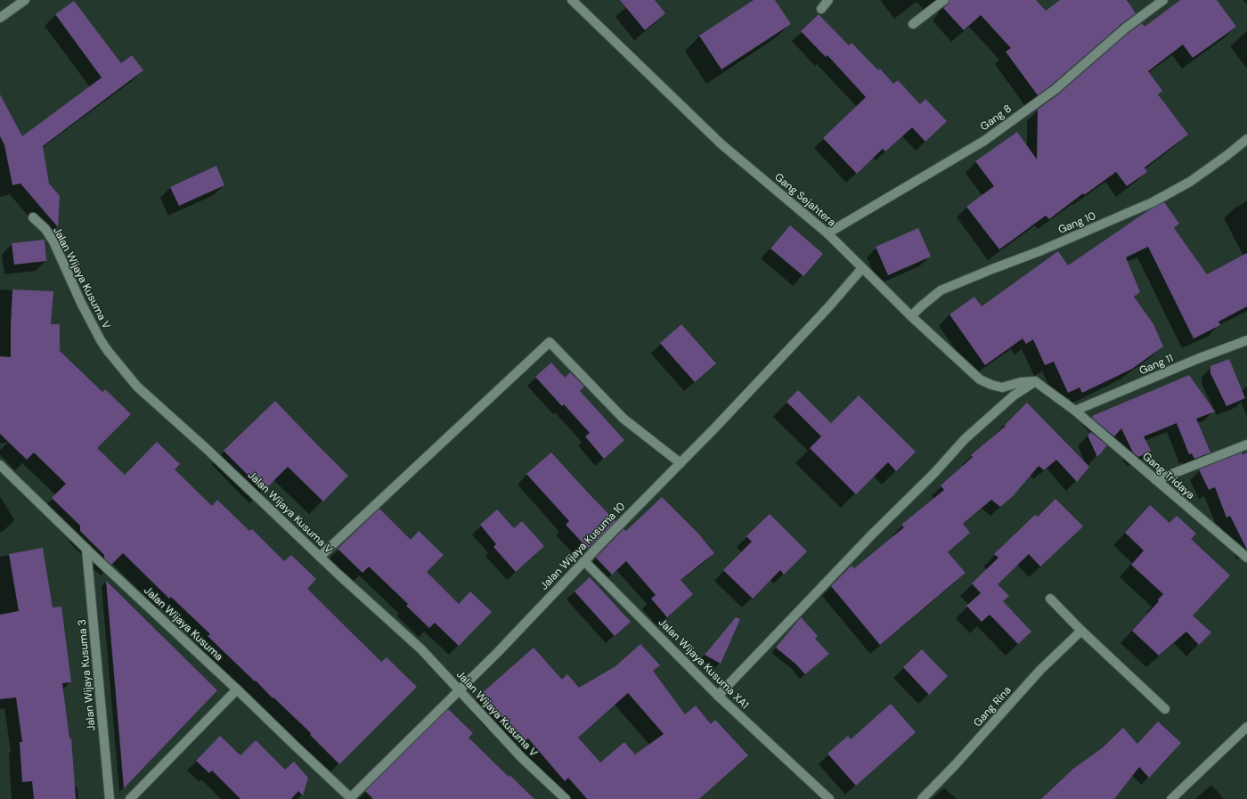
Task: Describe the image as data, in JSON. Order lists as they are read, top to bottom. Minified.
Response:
{"streets":{"street":["Gang 8","Gang Sejahtera","Gang 10","Jalan Wijaya Kusuma V","Gang 11","Gang Tridaya","Jalan Wijaya Kusuma 10","Jalan Wijaya Kusuma","Jalan Wijaya Kusuma XA1","Jalan Wijaya Kusuma 3","Gang Rina"]},"crossings":[["Gang 8","Gang Sejahtera"],["Gang Sejahtera","Gang 10"],["Gang Sejahtera","Gang Tridaya"],["Gang Sejahtera","Jalan Wijaya Kusuma 10"],["Jalan Wijaya Kusuma V","Jalan Wijaya Kusuma 10"],["Gang 11","Gang Tridaya"],["Jalan Wijaya Kusuma 10","Jalan Wijaya Kusuma"],["Jalan Wijaya Kusuma 10","Jalan Wijaya Kusuma XA1"],["Jalan Wijaya Kusuma","Jalan Wijaya Kusuma 3"]]}
